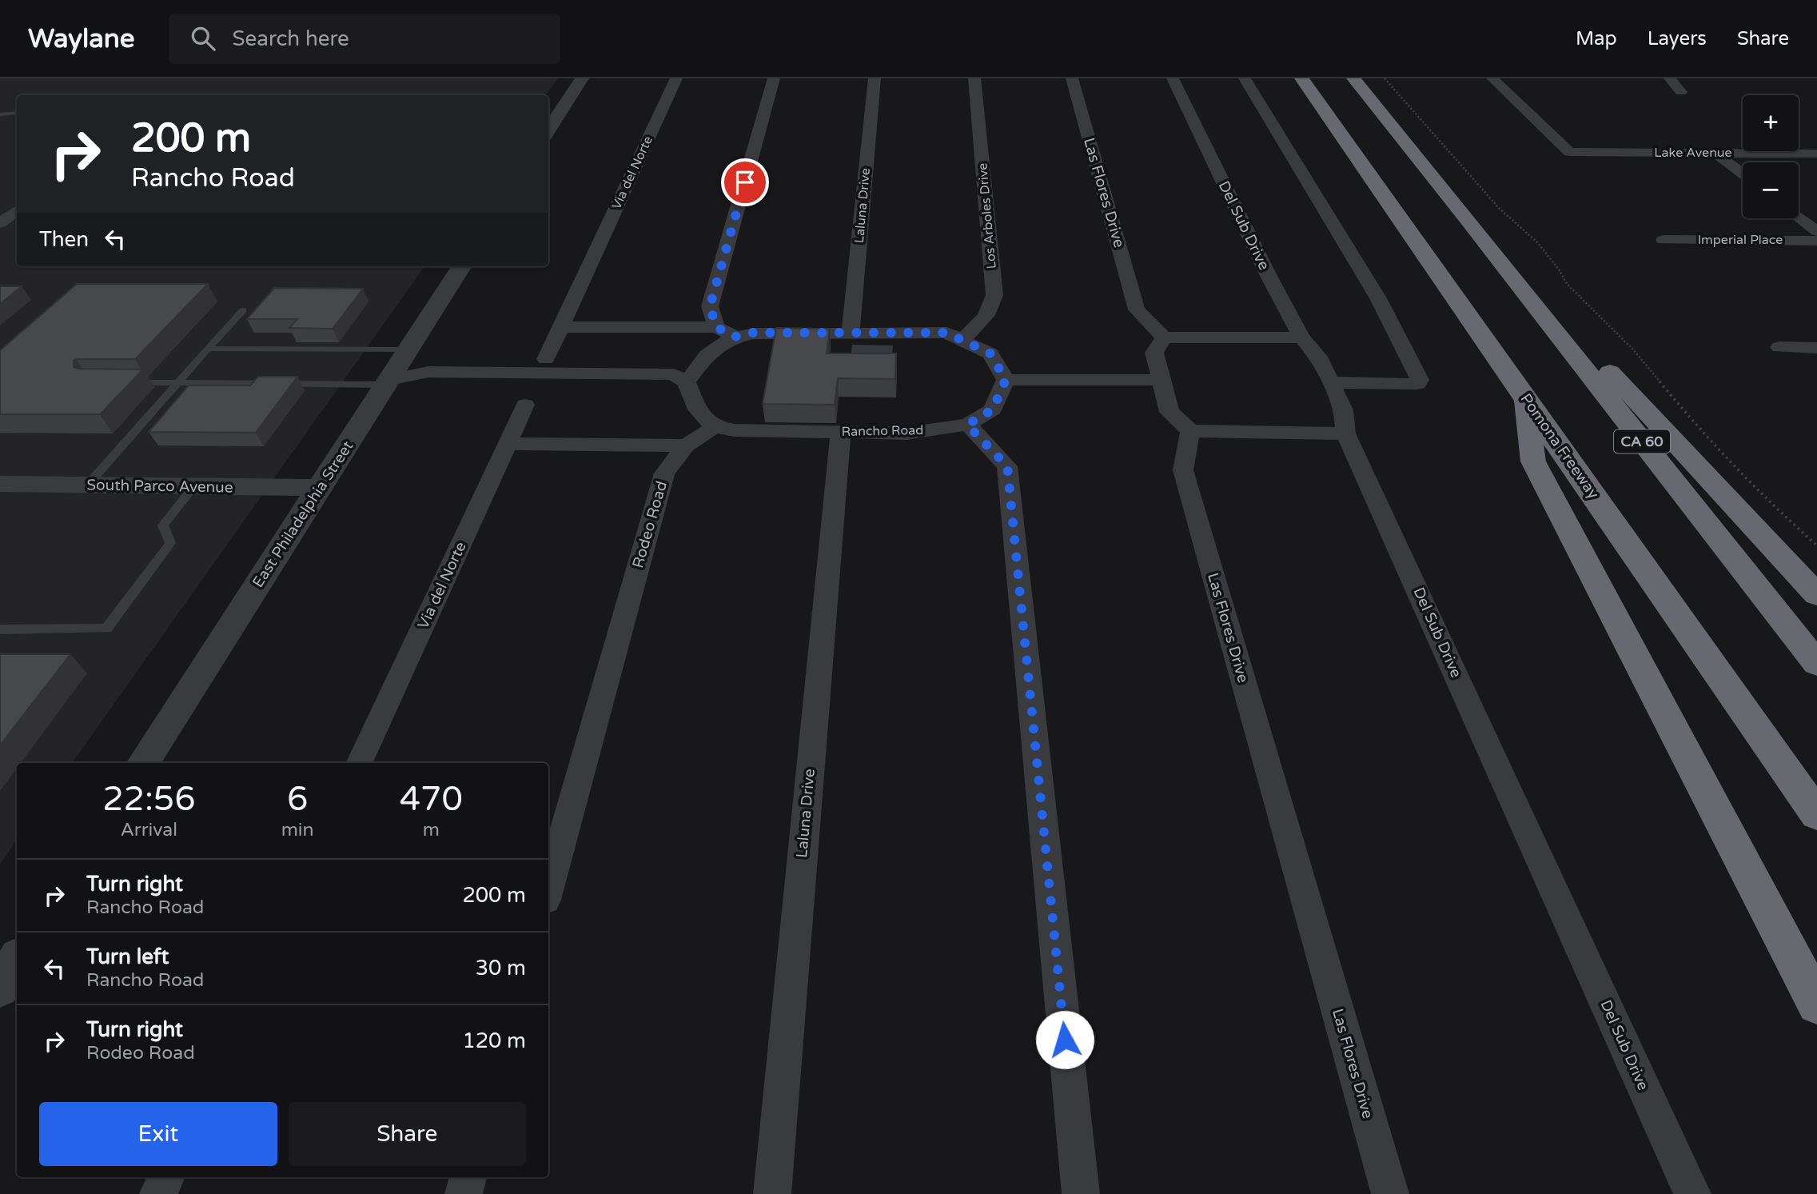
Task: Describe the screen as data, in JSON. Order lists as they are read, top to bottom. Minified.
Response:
{"streets":{"highway":["CA 60","Pomona Freeway"],"street":["Lake Avenue","Via del Norte","Las Flores Drive","Laluna Drive","Los Arboles Drive","Del Sub Drive","Imperial Place","Rancho Road","South Parco Avenue","East Philadelphia Street","Rodeo Road"]},"crossings":[["Laluna Drive","Rancho Road"],["Rancho Road","Rodeo Road"],["South Parco Avenue","East Philadelphia Street"]],"page":{"header":"Waylane","search":"Search here","nav":["Map","Layers","Share"],"map_buttons":["+","−"],"turn":["200 m","Rancho Road"],"then":"Then","eta":["22:56","Arrival","6","min","470","m"],"list":[{"name":"Turn right","note":"Rancho Road","value":"200 m"},{"name":"Turn left","note":"Rancho Road","value":"30 m"},{"name":"Turn right","note":"Rodeo Road","value":"120 m"}],"buttons":["Exit","Share"]}}
